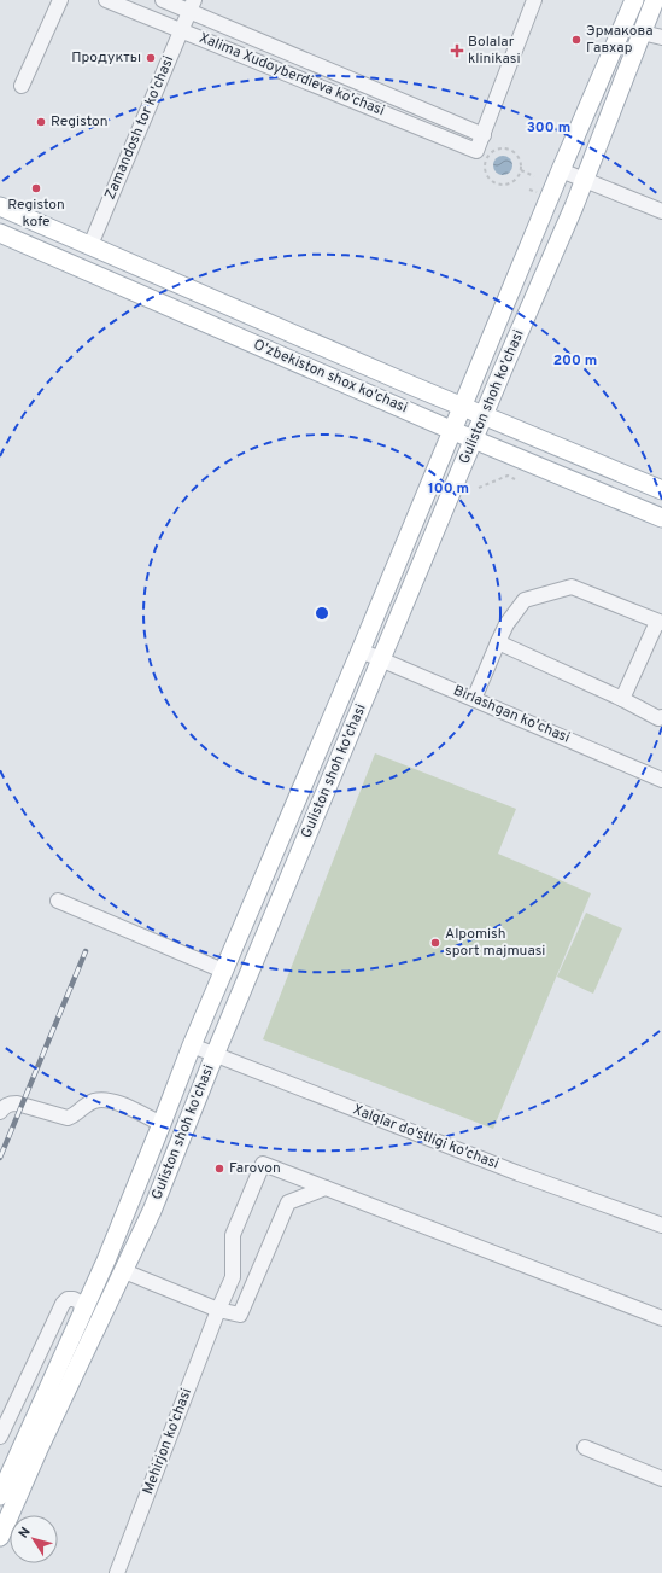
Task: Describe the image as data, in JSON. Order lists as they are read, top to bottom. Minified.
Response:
{"streets":{"main road":["O'zbekiston shox ko'chasi","Guliston shoh ko'chasi"],"street":["Xalima Xudoyberdieva ko'chasi","Zamandosh tor ko'chasi","Birlashgan ko'chasi","Xalqlar do'stligi ko'chasi","Mehirjon ko'chasi"]},"crossings":[["Xalima Xudoyberdieva ko'chasi","Zamandosh tor ko'chasi"],["Zamandosh tor ko'chasi","O'zbekiston shox ko'chasi"],["O'zbekiston shox ko'chasi","Guliston shoh ko'chasi"],["Guliston shoh ko'chasi","Birlashgan ko'chasi"],["Guliston shoh ko'chasi","Xalqlar do'stligi ko'chasi"]],"places":{"other":["Эрмакова Гавхар","Продукты","Registon","Registon kofe","Alpomish sport majmuasi","Farovon"],"health":["Bolalar klinikasi"]},"north":"top left","rings":["300 m","200 m","100 m"]}
